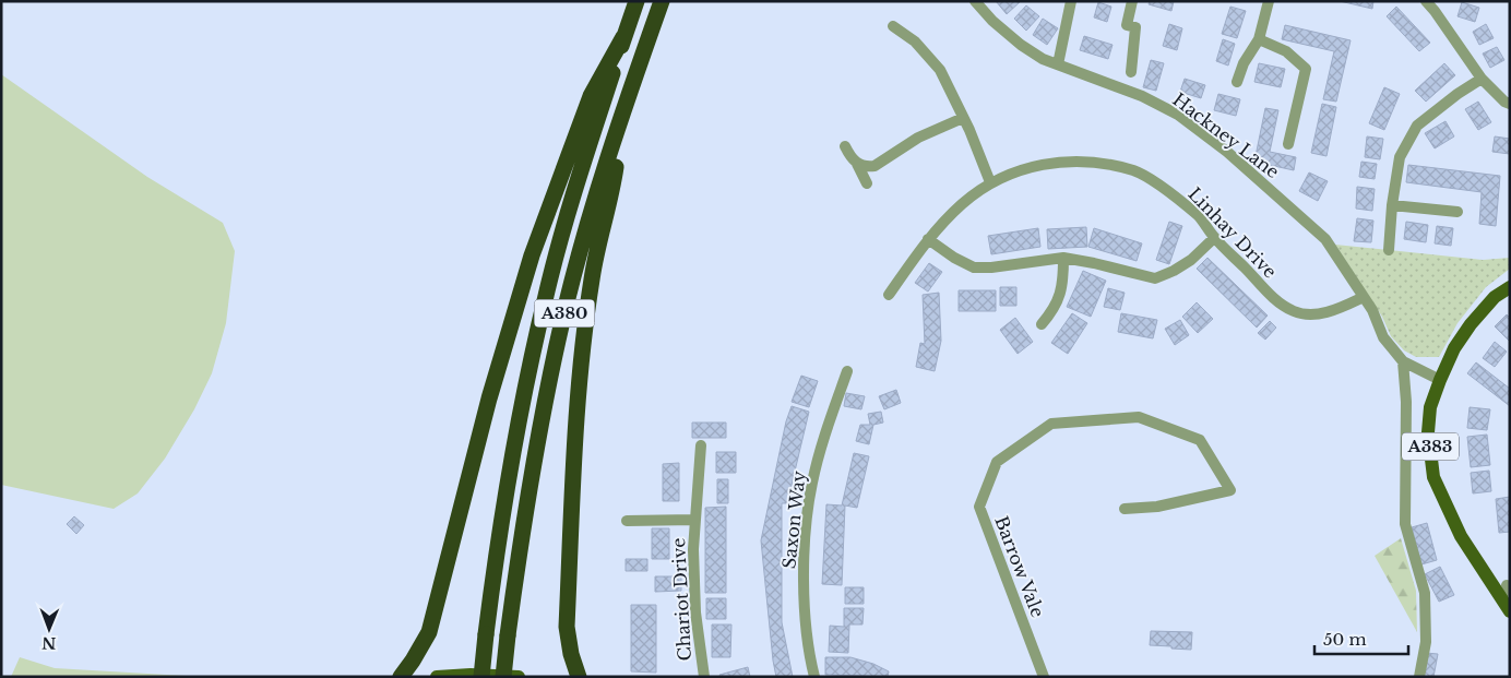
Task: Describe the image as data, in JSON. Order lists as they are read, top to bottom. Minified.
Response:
{"streets":{"highway":["A380"],"main road":["A383"],"street":["Hackney Lane","Linhay Drive","Saxon Way","Barrow Vale","Chariot Drive"]},"crossings":[["Hackney Lane","Linhay Drive"],["Hackney Lane","A383"]],"scale_bar":"50 m","north":"bottom"}
